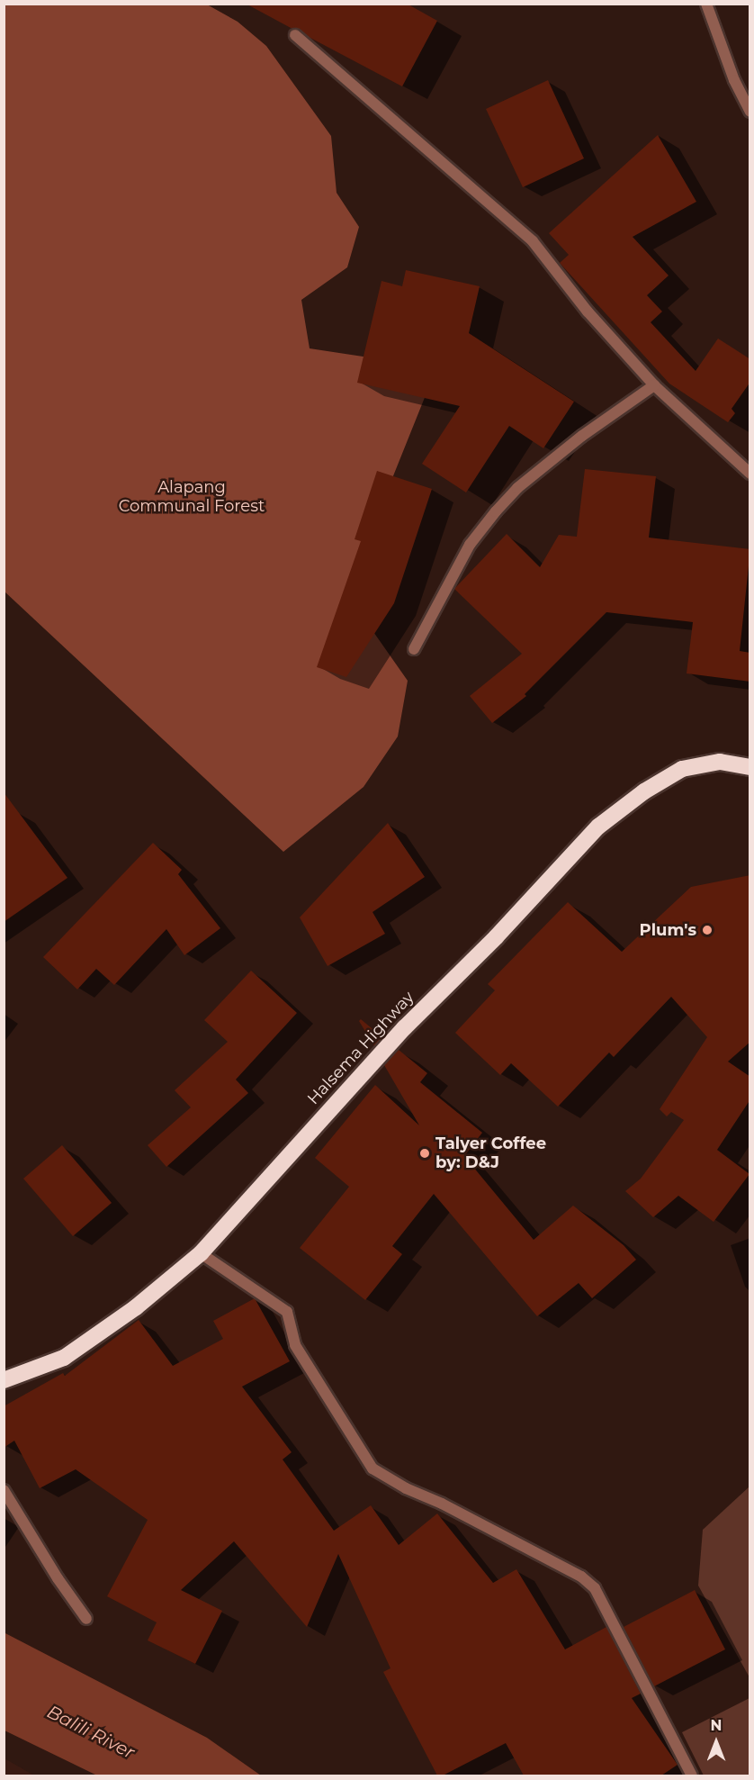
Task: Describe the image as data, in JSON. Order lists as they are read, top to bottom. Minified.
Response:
{"streets":{"highway":["Halsema Highway"]},"water":["Balili River"],"parks":["Alapang Communal Forest"],"places":["Plum's","Talyer Coffee by: D&J"],"north":"top"}
